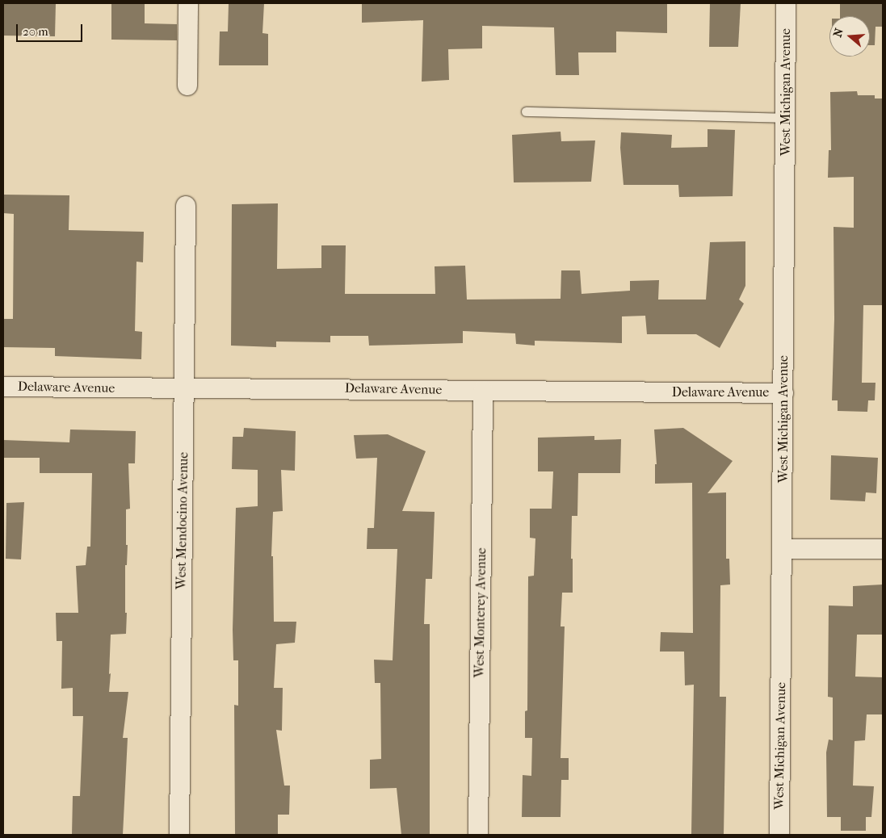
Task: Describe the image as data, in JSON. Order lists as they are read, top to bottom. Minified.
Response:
{"streets":{"street":["West Michigan Avenue","Delaware Avenue","West Mendocino Avenue","West Monterey Avenue"]},"crossings":[["West Michigan Avenue","Delaware Avenue"],["Delaware Avenue","West Mendocino Avenue"],["Delaware Avenue","West Monterey Avenue"]],"scale_bar":"20 m","north":"left"}
